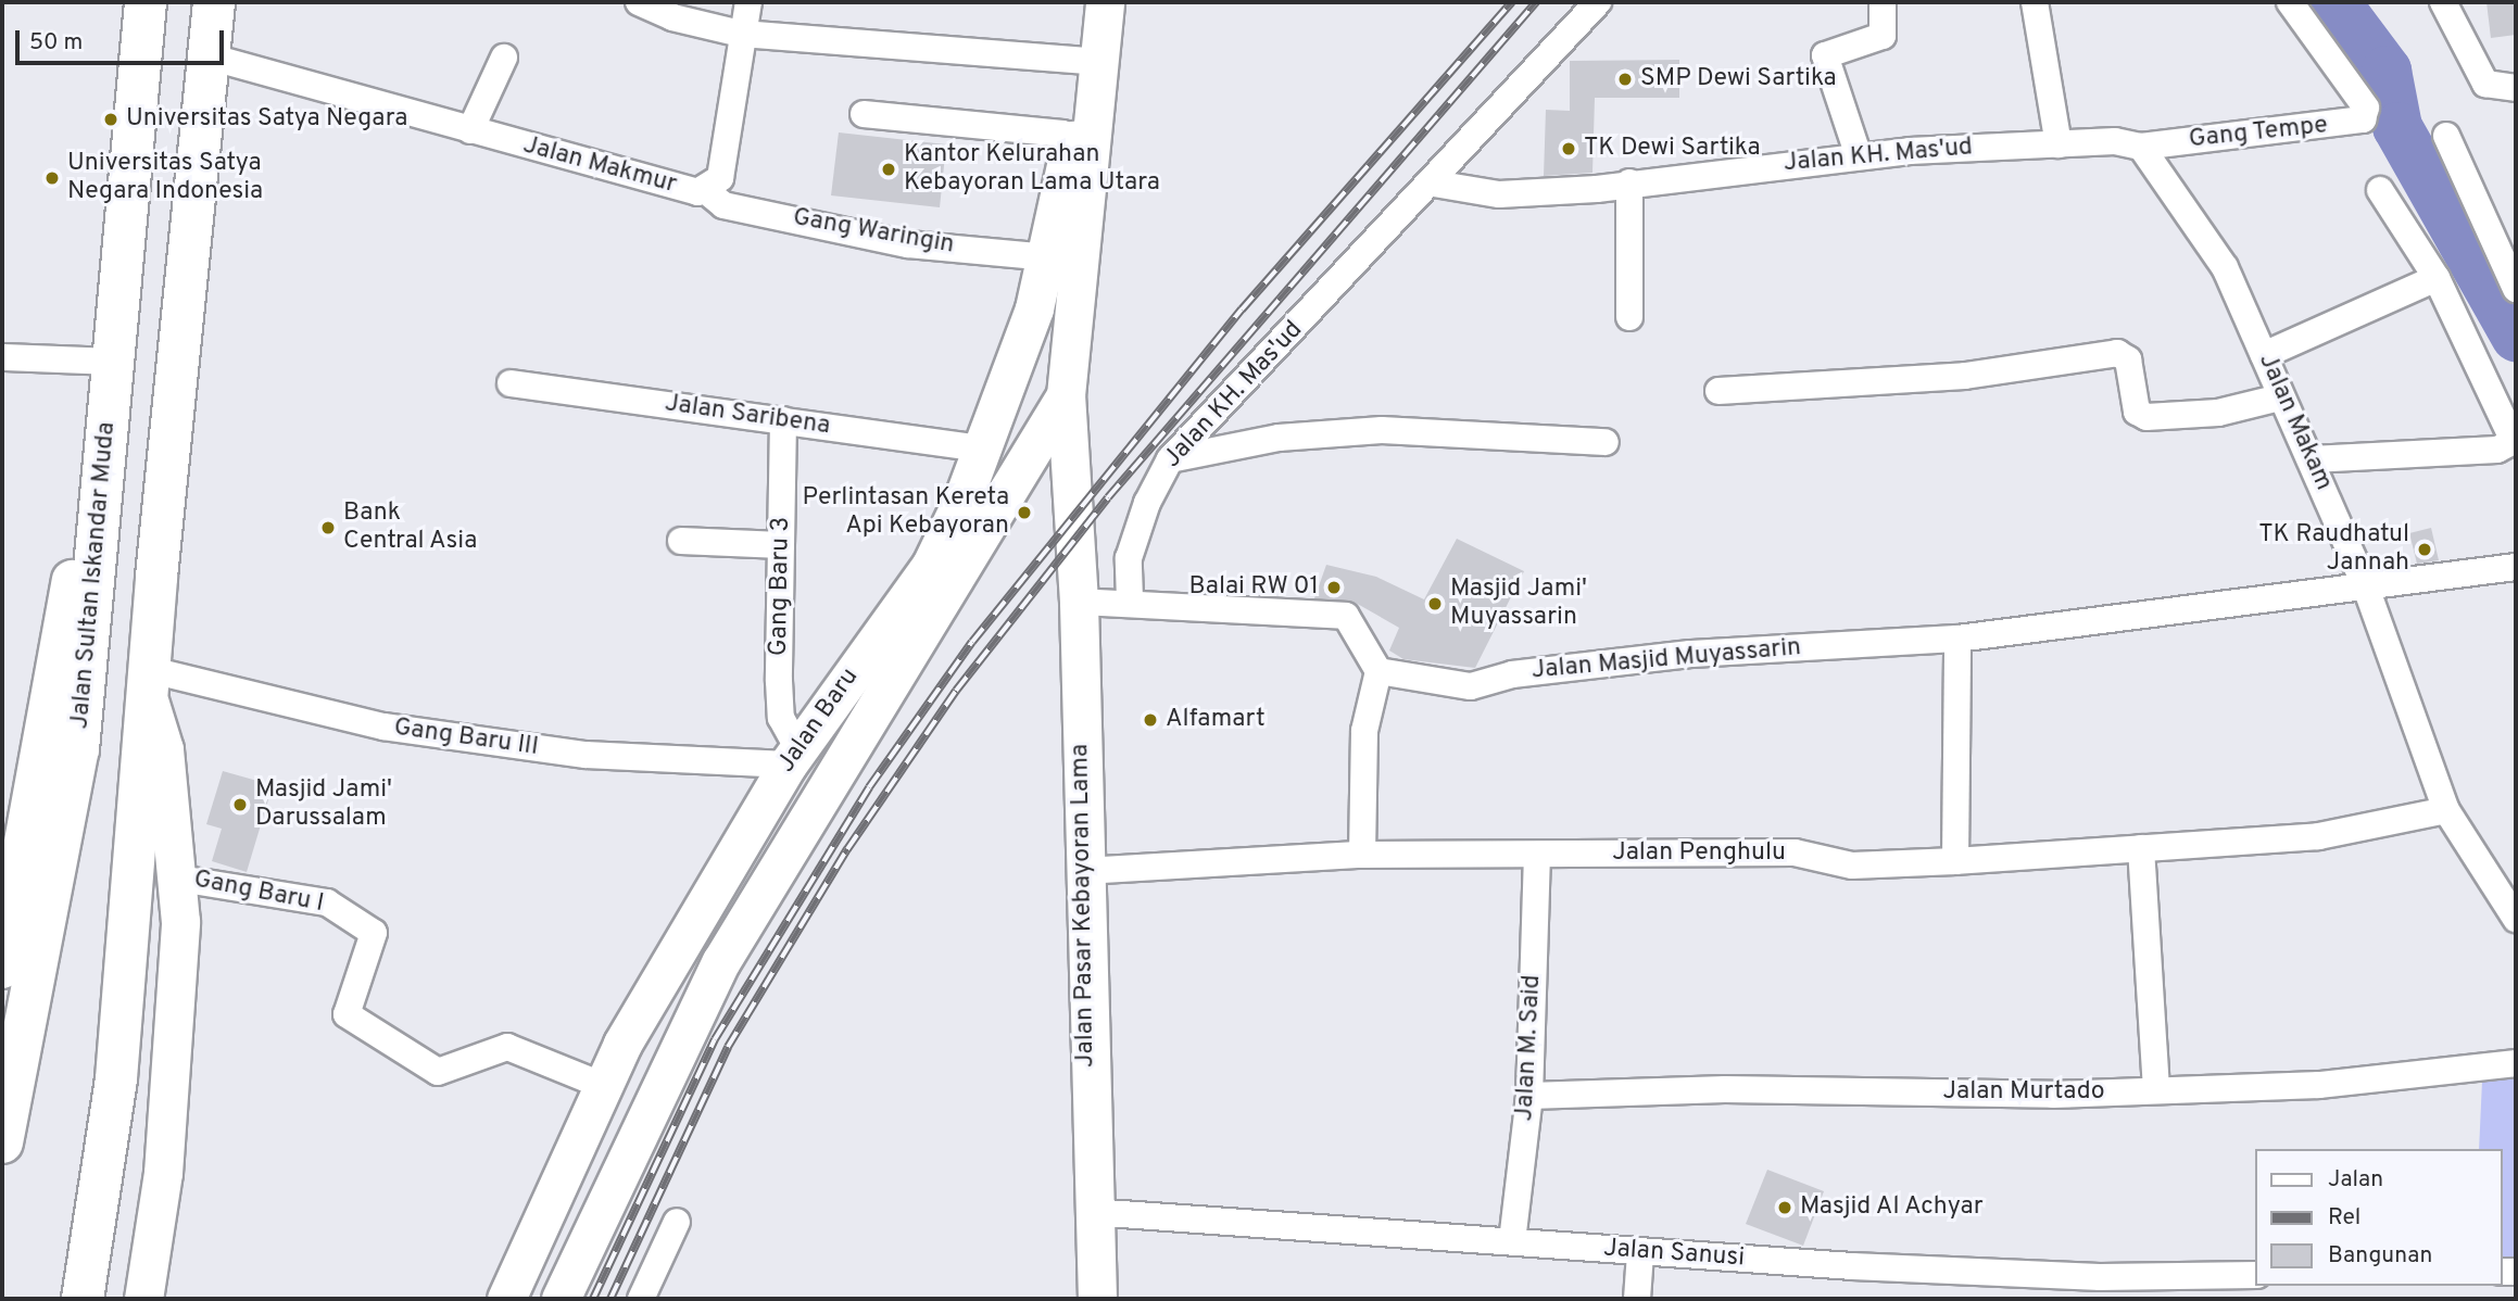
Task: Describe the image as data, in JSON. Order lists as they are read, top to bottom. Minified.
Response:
{"streets":{"highway":["Jalan Sultan Iskandar Muda"],"main road":["Jalan Baru","Jalan Pasar Kebayoran Lama"],"street":["Gang Tempe","Jalan KH. Mas'ud","Jalan Makmur","Gang Waringin","Jalan Saribena","Jalan Makam","Gang Baru 3","Jalan Masjid Muyassarin","Gang Baru III","Jalan Penghulu","Gang Baru I","Jalan M. Said","Jalan Murtado","Jalan Sanusi"]},"crossings":[["Gang Tempe","Jalan KH. Mas'ud"],["Gang Tempe","Jalan Makam"],["Jalan KH. Mas'ud","Jalan Makam"],["Jalan Makmur","Gang Waringin"],["Gang Waringin","Jalan Baru"],["Jalan Saribena","Gang Baru 3"],["Jalan Saribena","Jalan Baru"],["Jalan Makam","Jalan Masjid Muyassarin"],["Jalan Makam","Jalan Penghulu"],["Gang Baru 3","Jalan Baru"],["Gang Baru 3","Gang Baru III"],["Jalan Baru","Gang Baru III"],["Jalan Baru","Gang Baru I"],["Jalan Baru","Jalan Pasar Kebayoran Lama"],["Jalan Penghulu","Jalan Pasar Kebayoran Lama"],["Jalan Penghulu","Jalan M. Said"],["Jalan Pasar Kebayoran Lama","Jalan Sanusi"],["Jalan M. Said","Jalan Murtado"],["Jalan M. Said","Jalan Sanusi"]],"places":["SMP Dewi Sartika","Universitas Satya Negara","TK Dewi Sartika","Kantor Kelurahan Kebayoran Lama Utara","Universitas Satya Negara Indonesia","Perlintasan Kereta Api Kebayoran","Bank Central Asia","TK Raudhatul Jannah","Balai RW 01","Masjid Jami' Muyassarin","Alfamart","Masjid Jami' Darussalam","Masjid Al Achyar"],"legend":["Jalan","Rel","Bangunan"],"scale_bar":"50 m"}
